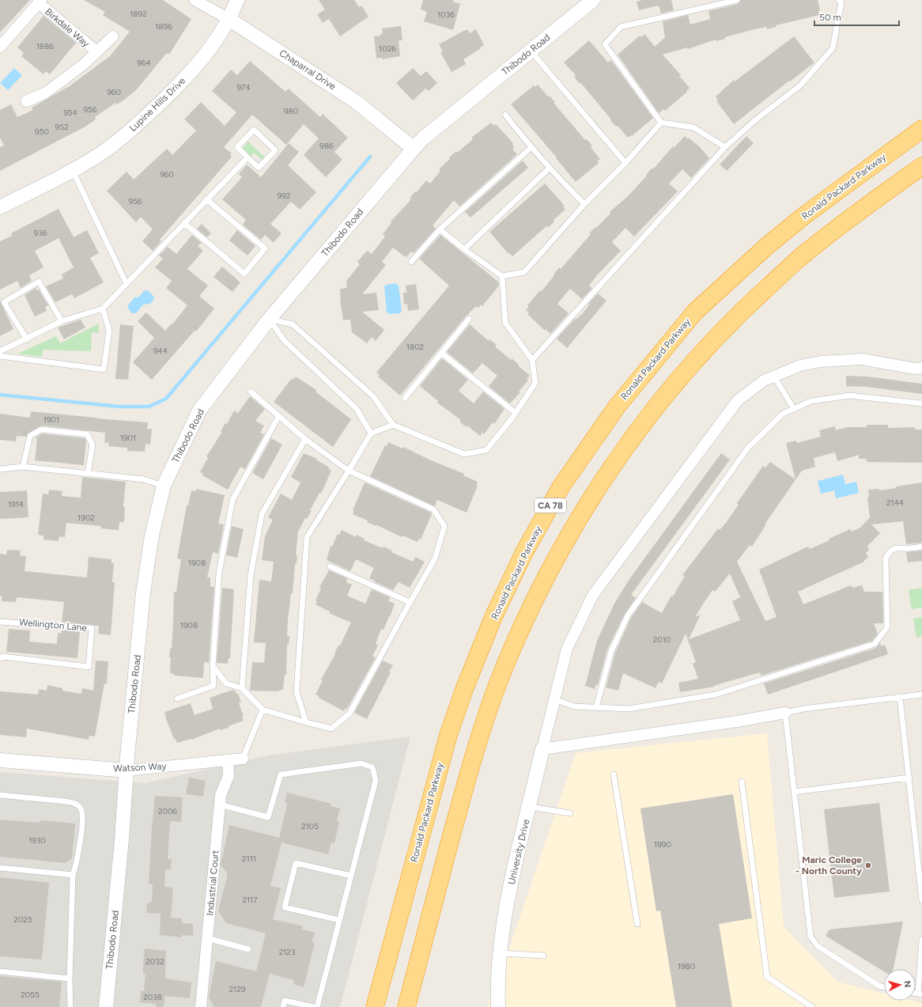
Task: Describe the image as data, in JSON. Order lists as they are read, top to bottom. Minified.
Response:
{"streets":{"highway":["Ronald Packard Parkway","CA 78"],"street":["Birkdale Way","Thibodo Road","Chaparral Drive","Lupine Hills Drive","Watson Way","University Drive","Industrial Court"],"lane":["Wellington Lane"]},"crossings":[["Thibodo Road","Chaparral Drive"],["Thibodo Road","Watson Way"],["Chaparral Drive","Lupine Hills Drive"],["Watson Way","Industrial Court"]],"places":["Maric College - North County"],"house_numbers":["1892","1036","1896","1886","1026","964","974","960","956","980","954","952","950","986","960","992","956","936","1802","944","1901","1901","2144","1914","1902","1908","1908","2010","2006","2105","1930","1990","2111","2117","2025","2123","2032","1980","2129","2055","2038"],"scale_bar":"50 m","north":"right"}
